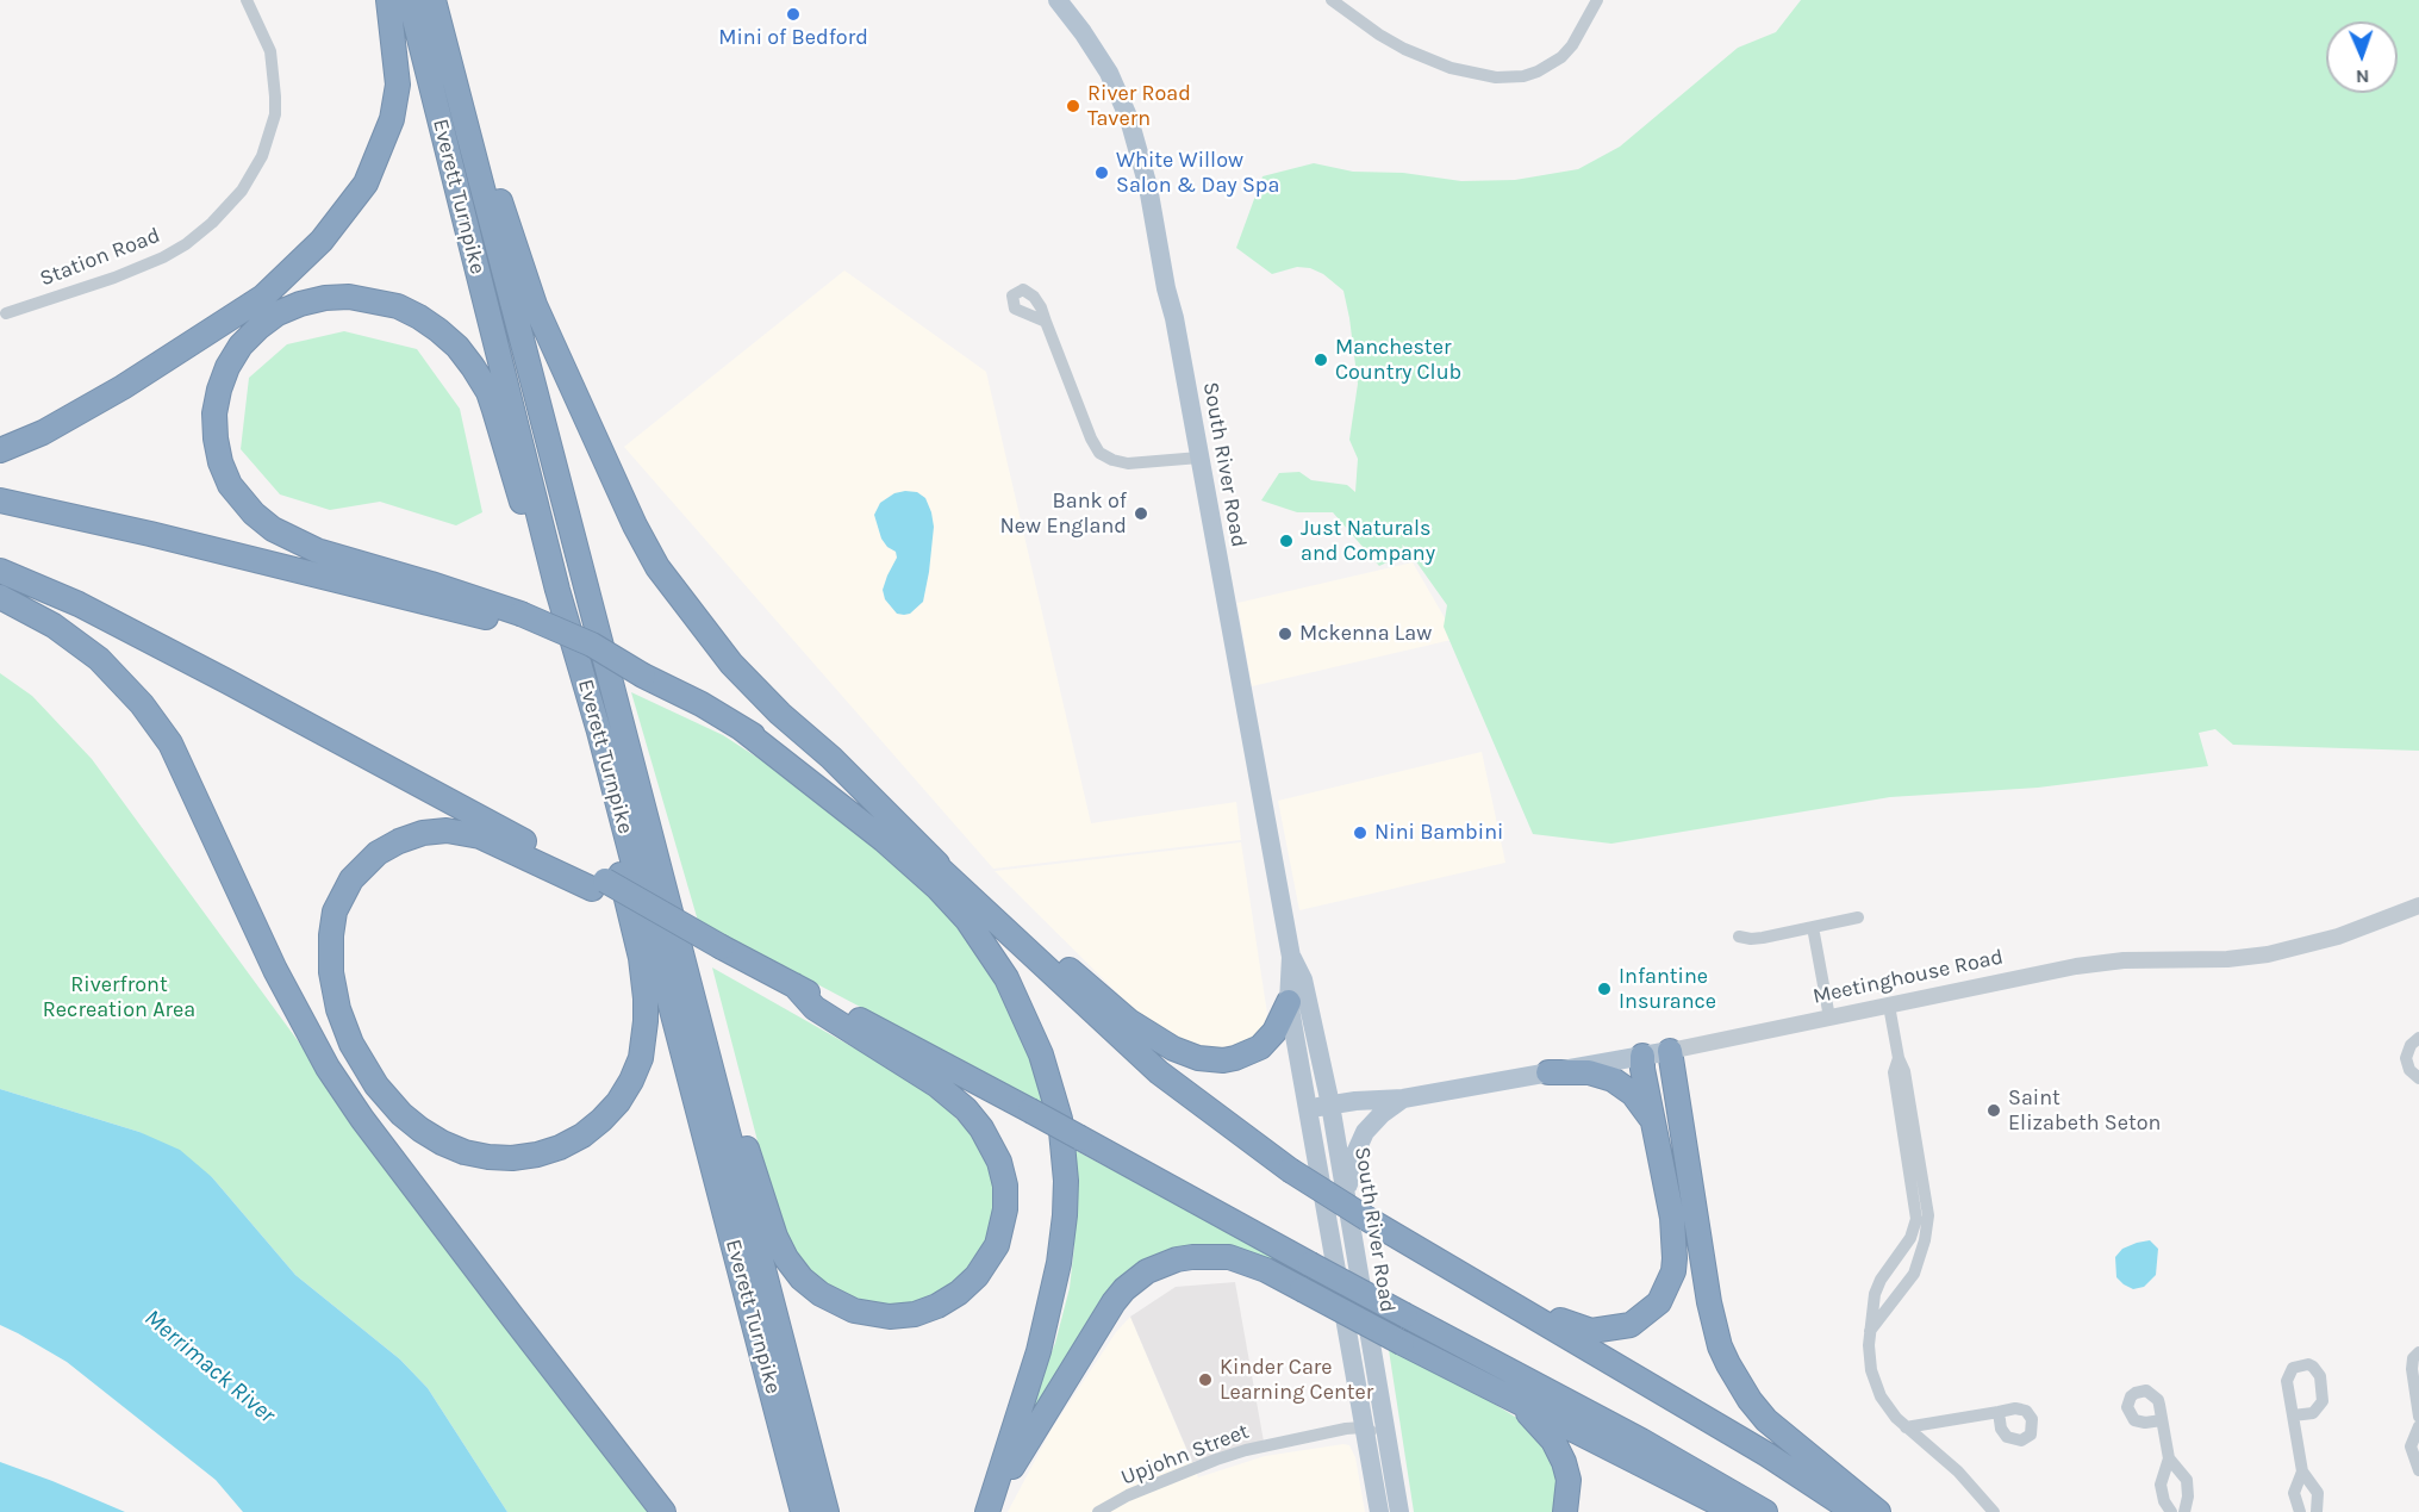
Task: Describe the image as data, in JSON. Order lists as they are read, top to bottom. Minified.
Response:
{"streets":{"highway":["Everett Turnpike"],"main road":["South River Road","Meetinghouse Road"],"street":["Station Road","Upjohn Street"]},"crossings":[["South River Road","Meetinghouse Road"],["South River Road","Upjohn Street"]],"water":["Merrimack River"],"parks":["Riverfront Recreation Area"],"places":["Mini of Bedford","River Road Tavern","White Willow Salon & Day Spa","Manchester Country Club","Bank of New England","Just Naturals and Company","Mckenna Law","Nini Bambini","Infantine Insurance","Saint Elizabeth Seton","Kinder Care Learning Center"],"north":"bottom"}
